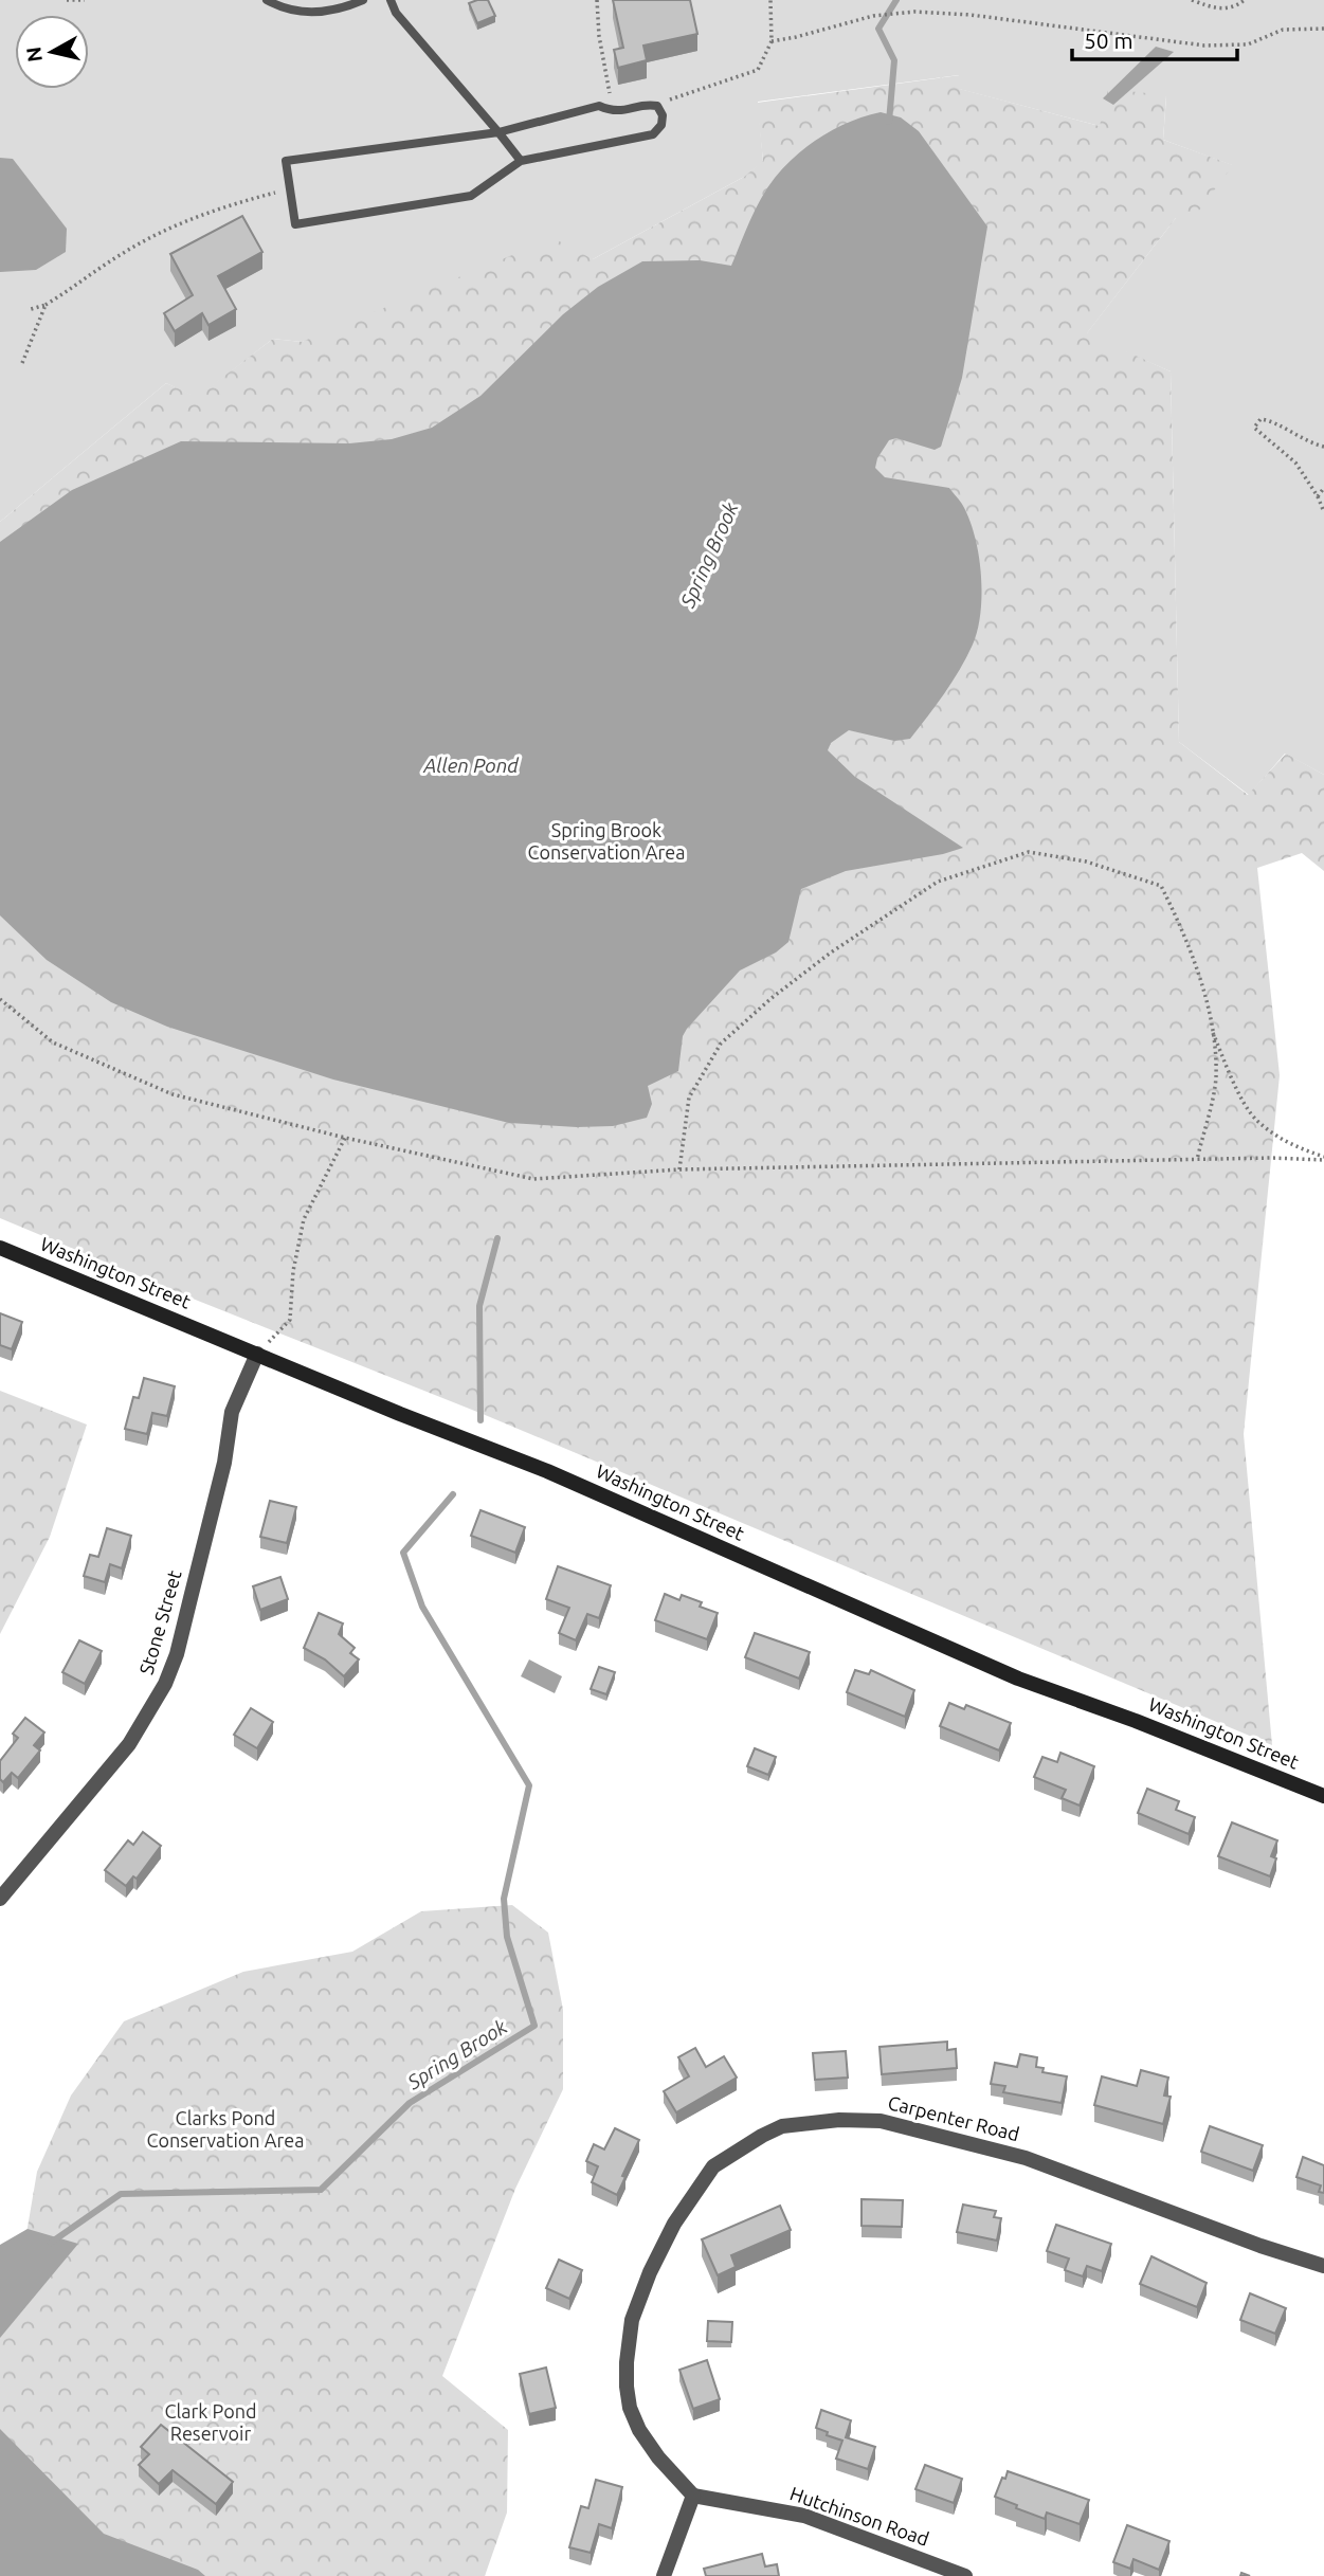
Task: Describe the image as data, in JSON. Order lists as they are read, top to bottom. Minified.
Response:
{"streets":{"main road":["Washington Street"],"street":["Stone Street","Carpenter Road","Hutchinson Road"]},"crossings":[["Washington Street","Stone Street"],["Carpenter Road","Hutchinson Road"]],"water":["Spring Brook","Allen Pond"],"parks":["Spring Brook Conservation Area","Clarks Pond Conservation Area","Clark Pond Reservoir"],"scale_bar":"50 m","north":"left"}
